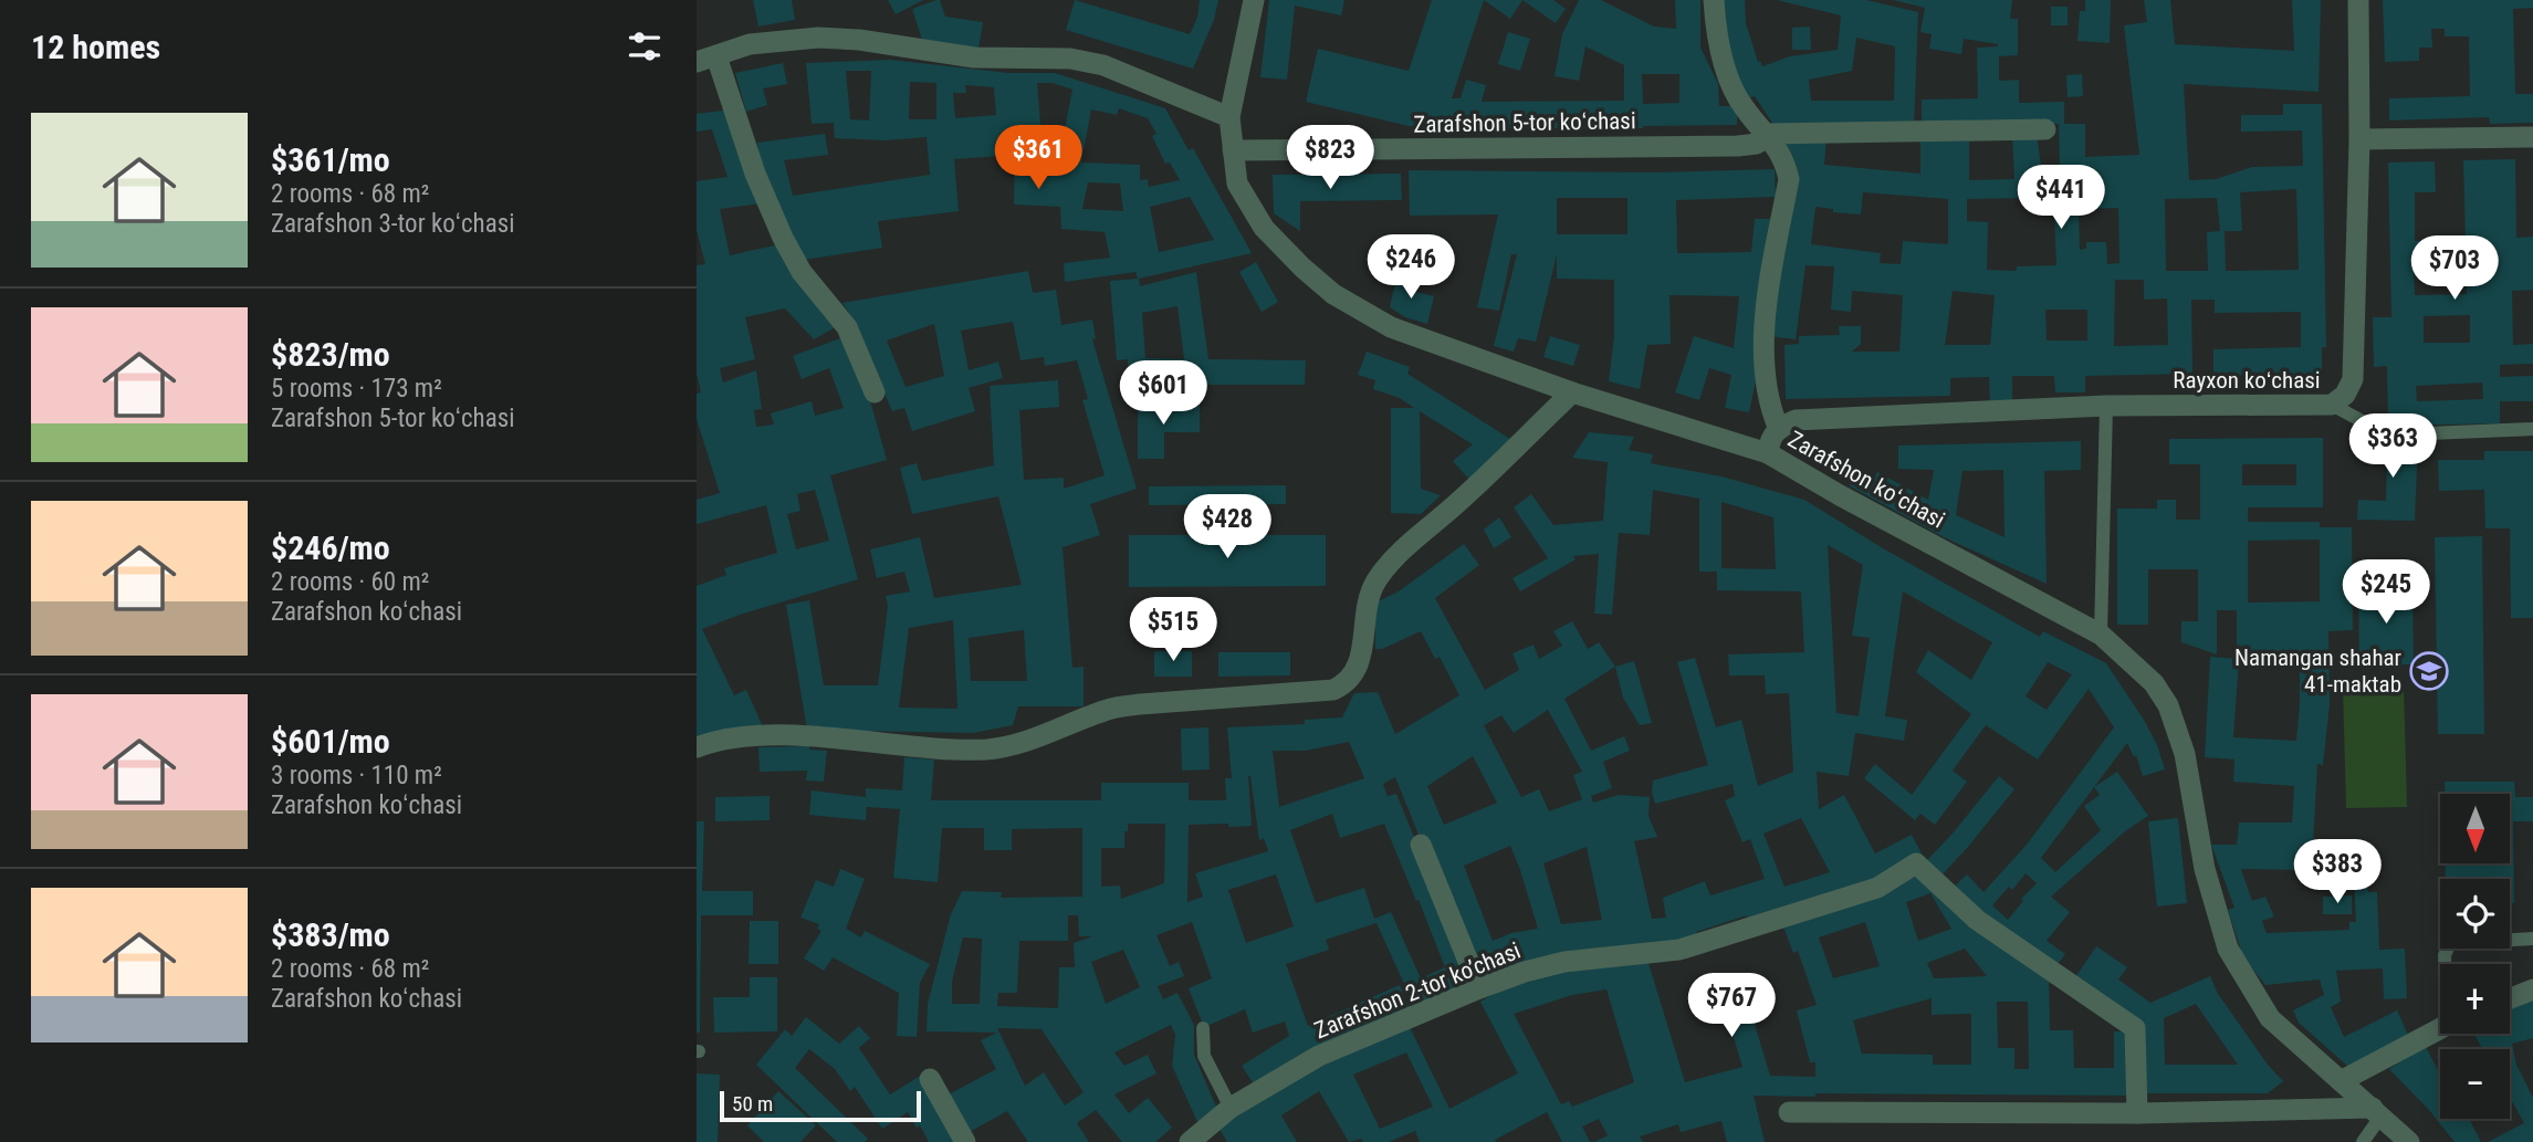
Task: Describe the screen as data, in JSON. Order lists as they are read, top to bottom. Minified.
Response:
{"streets":{"street":["Zarafshon 5-tor koʻchasi","Rayxon koʻchasi","Zarafshon koʻchasi","Zarafshon 2-tor koʼchasi"]},"crossings":[["Zarafshon 5-tor koʻchasi","Zarafshon koʻchasi"]],"places":{"school or university":["Namangan shahar 41-maktab"]},"scale_bar":"50 m","north":"bottom","page":{"heading":"12 homes","list":[{"name":"$361/mo","note":"2 rooms · 68 m² · Zarafshon 3-tor koʻchasi"},{"name":"$823/mo","note":"5 rooms · 173 m² · Zarafshon 5-tor koʻchasi"},{"name":"$246/mo","note":"2 rooms · 60 m² · Zarafshon koʻchasi"},{"name":"$601/mo","note":"3 rooms · 110 m² · Zarafshon koʻchasi"},{"name":"$383/mo","note":"2 rooms · 68 m² · Zarafshon koʻchasi"}],"price":["$361","$823","$441","$246","$703","$601","$363","$428","$245","$515","$383","$767"],"map_buttons":["+","−"],"scale":"50 m"}}
